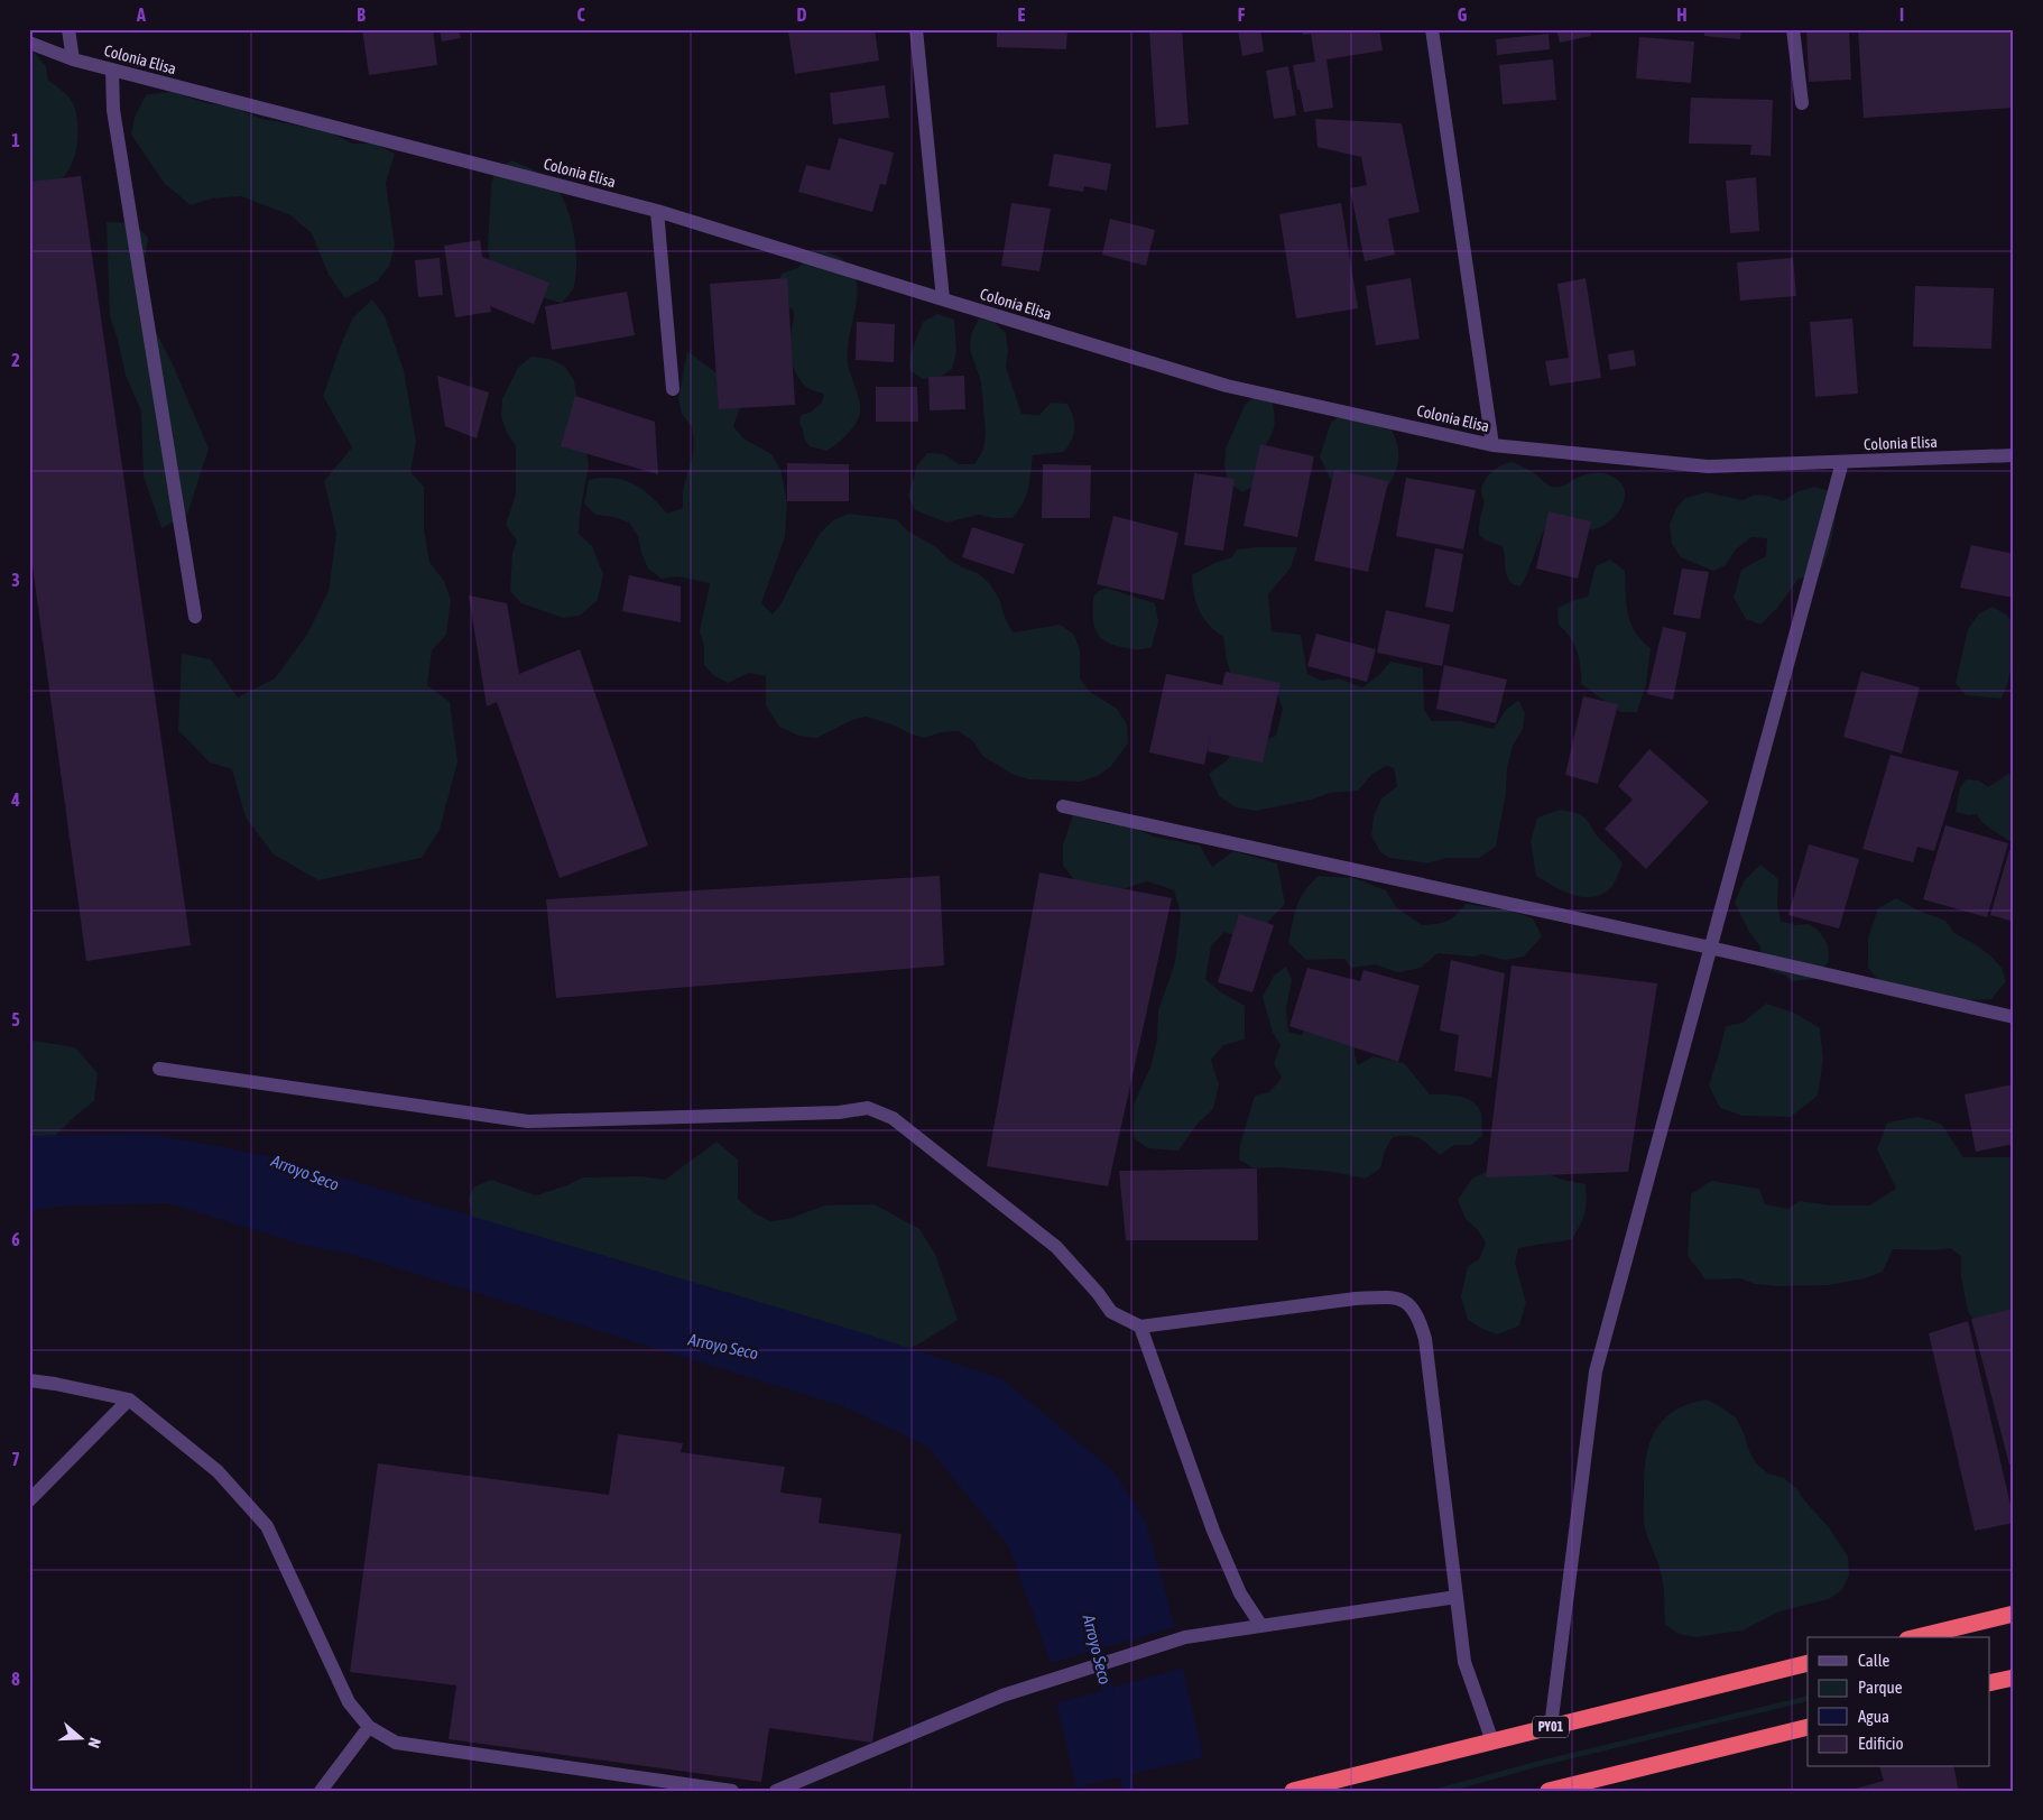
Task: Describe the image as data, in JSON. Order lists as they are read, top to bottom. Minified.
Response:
{"streets":{"highway":["PY01"],"street":["Colonia Elisa"]},"water":["Arroyo Seco"],"legend":["Calle","Parque","Agua","Edificio"],"north":"right","grid":{"columns":["A","B","C","D","E","F","G","H","I"],"rows":["1","2","3","4","5","6","7","8"]}}
